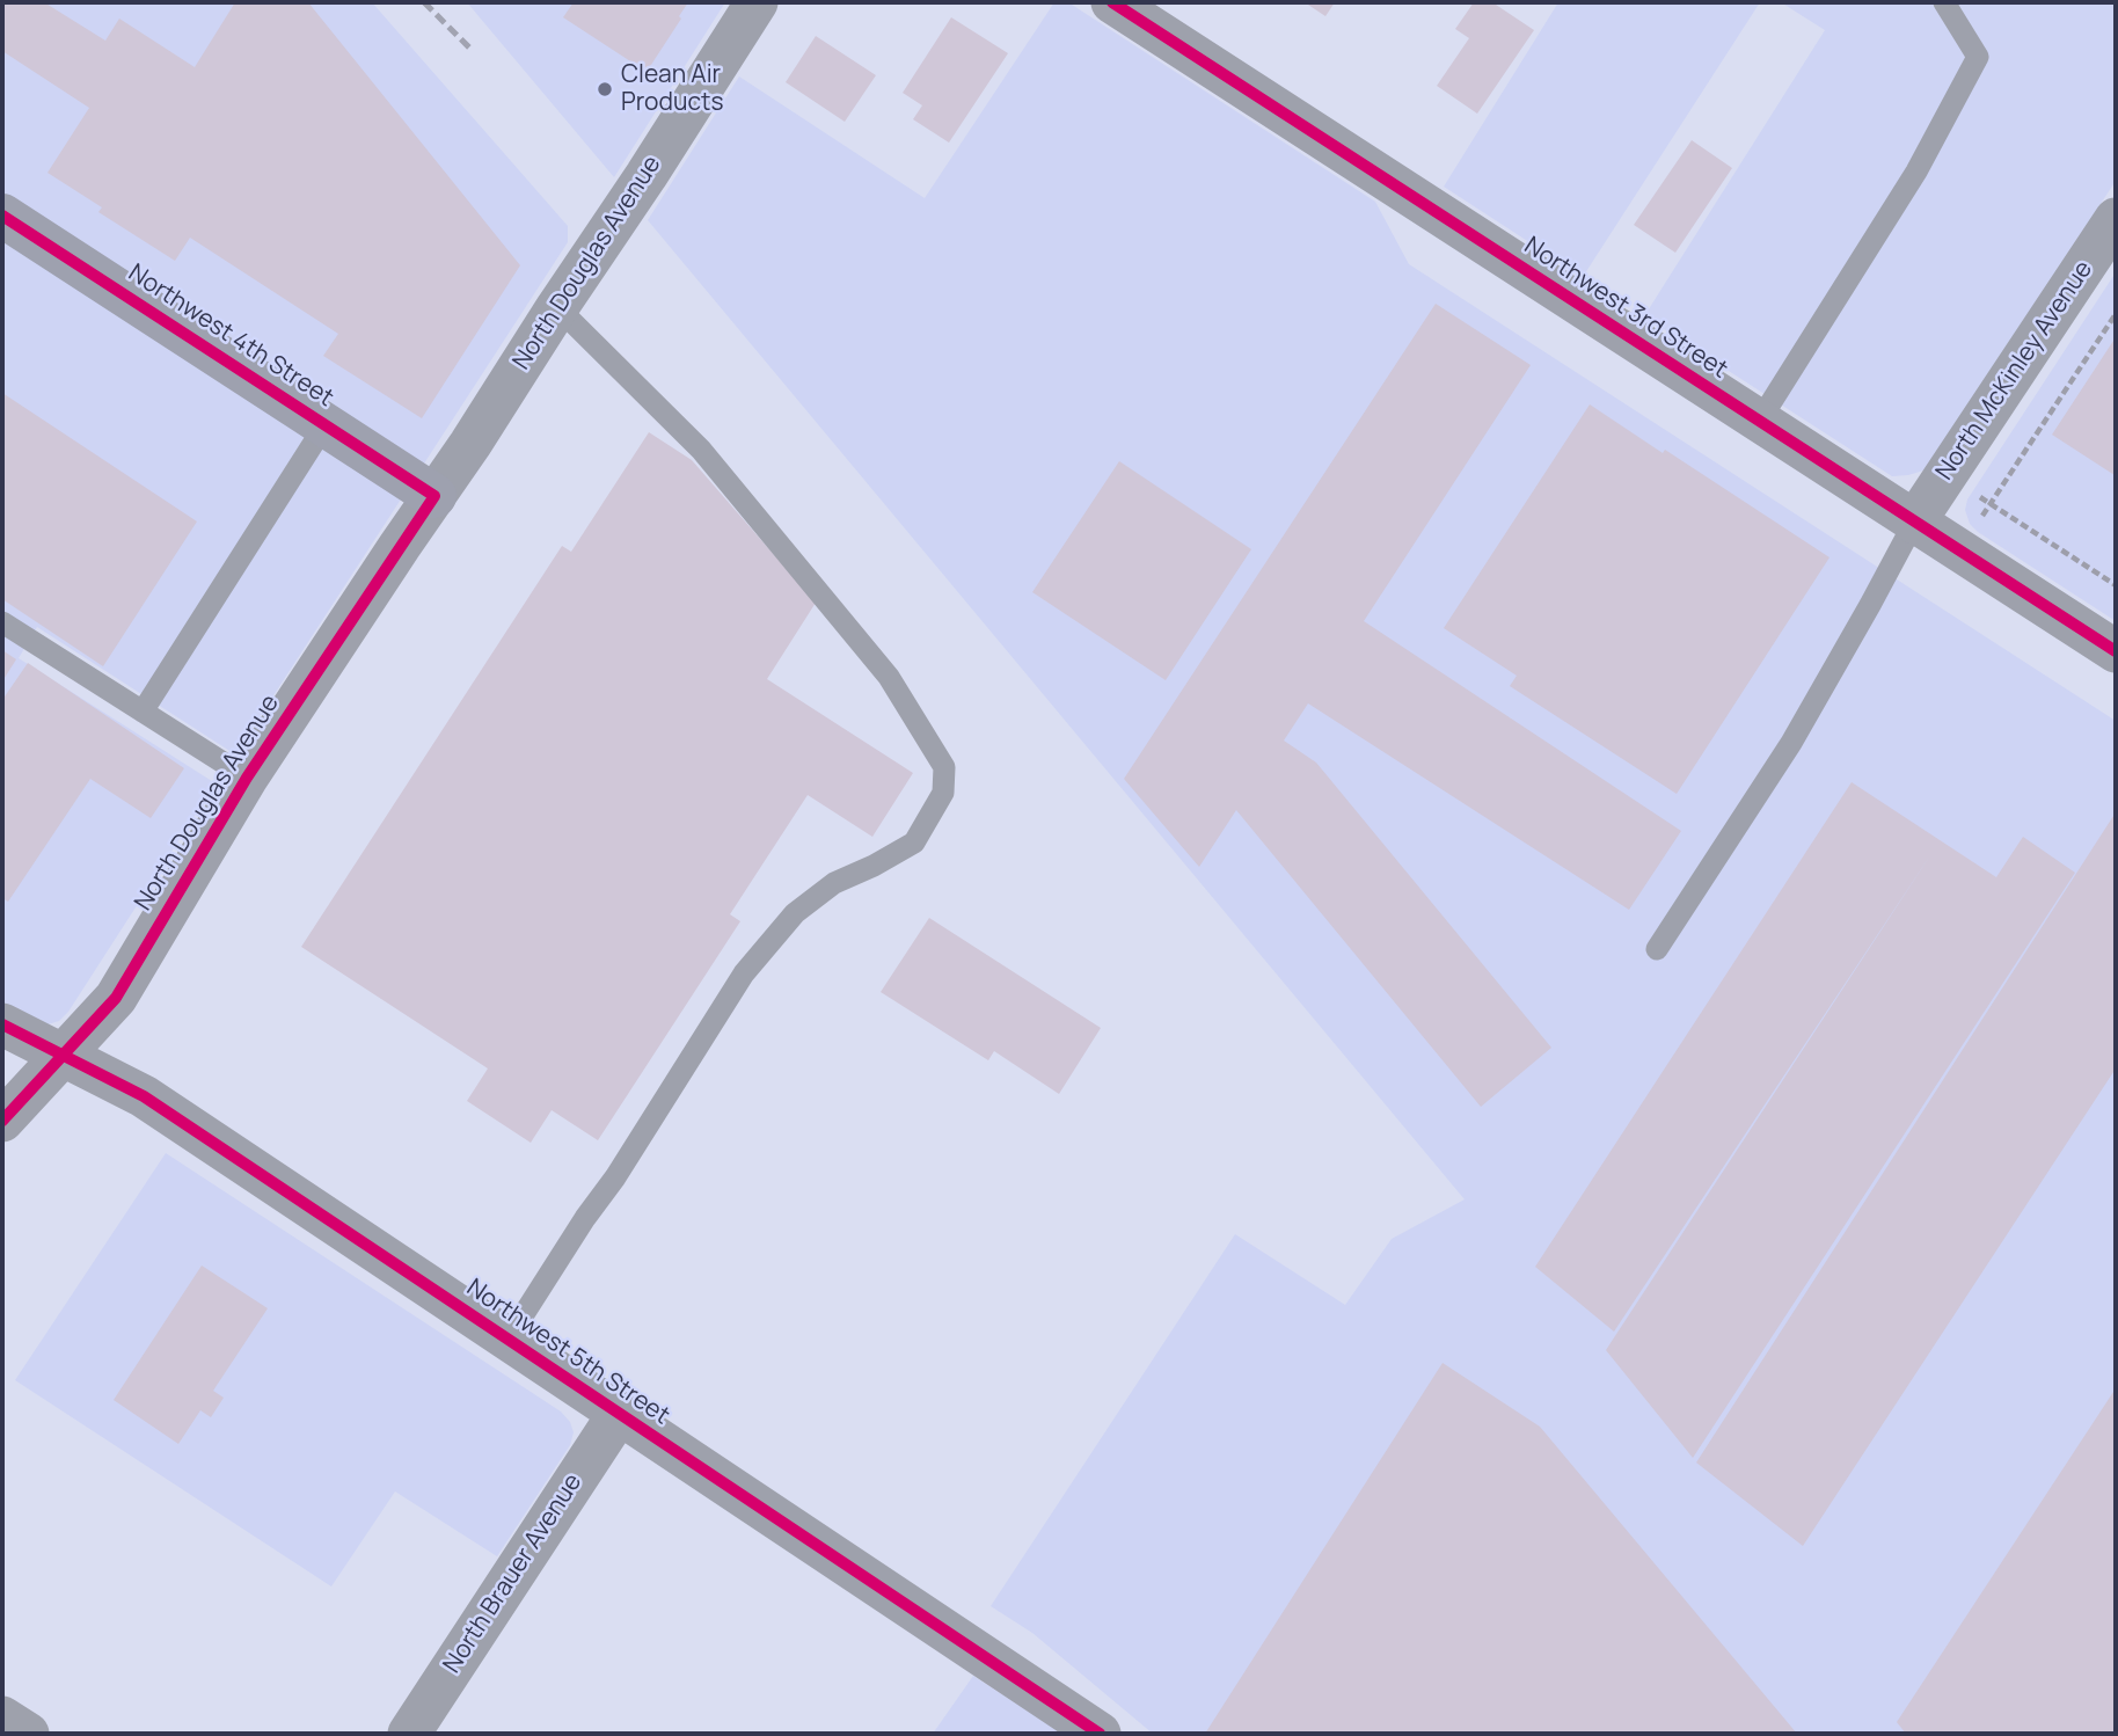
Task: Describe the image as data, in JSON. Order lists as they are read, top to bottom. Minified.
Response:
{"streets":{"street":["North Douglas Avenue","Northwest 3rd Street","Northwest 4th Street","North McKinley Avenue","Northwest 5th Street","North Brauer Avenue"]},"crossings":[["North Douglas Avenue","Northwest 4th Street"],["North Douglas Avenue","Northwest 5th Street"],["Northwest 3rd Street","North McKinley Avenue"],["Northwest 5th Street","North Brauer Avenue"]],"places":["Clean Air Products"]}
